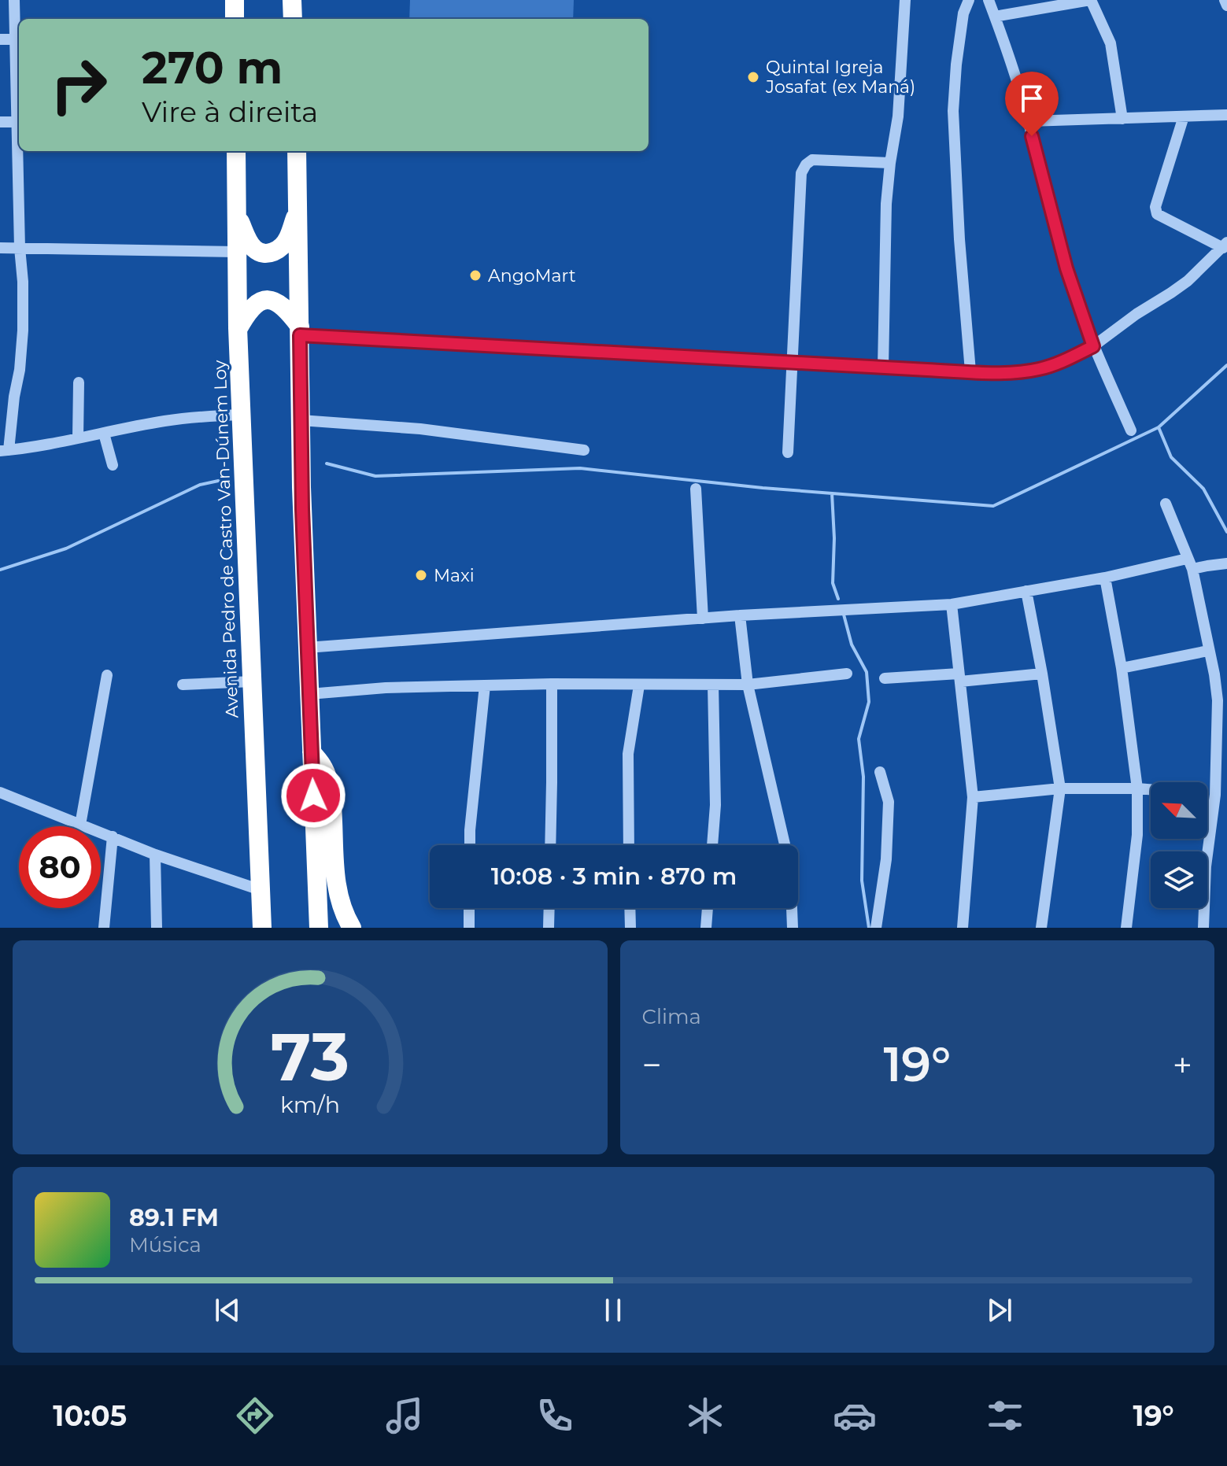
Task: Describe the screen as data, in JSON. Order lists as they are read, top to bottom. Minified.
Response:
{"streets":{"highway":["Avenida Pedro de Castro Van-Dúnem Loy"]},"places":["Quintal Igreja Josafat (ex Maná)","AngoMart","Maxi"],"north":"top left","page":{"turn":["270 m","Vire à direita"],"limit":"80","trip":"10:08 · 3 min · 870 m","tile":"Clima","heat":["−","19°","+"],"song":["89.1 FM","Música"],"tabs":["10:05","19°"],"gauge":["73","km/h"]}}
